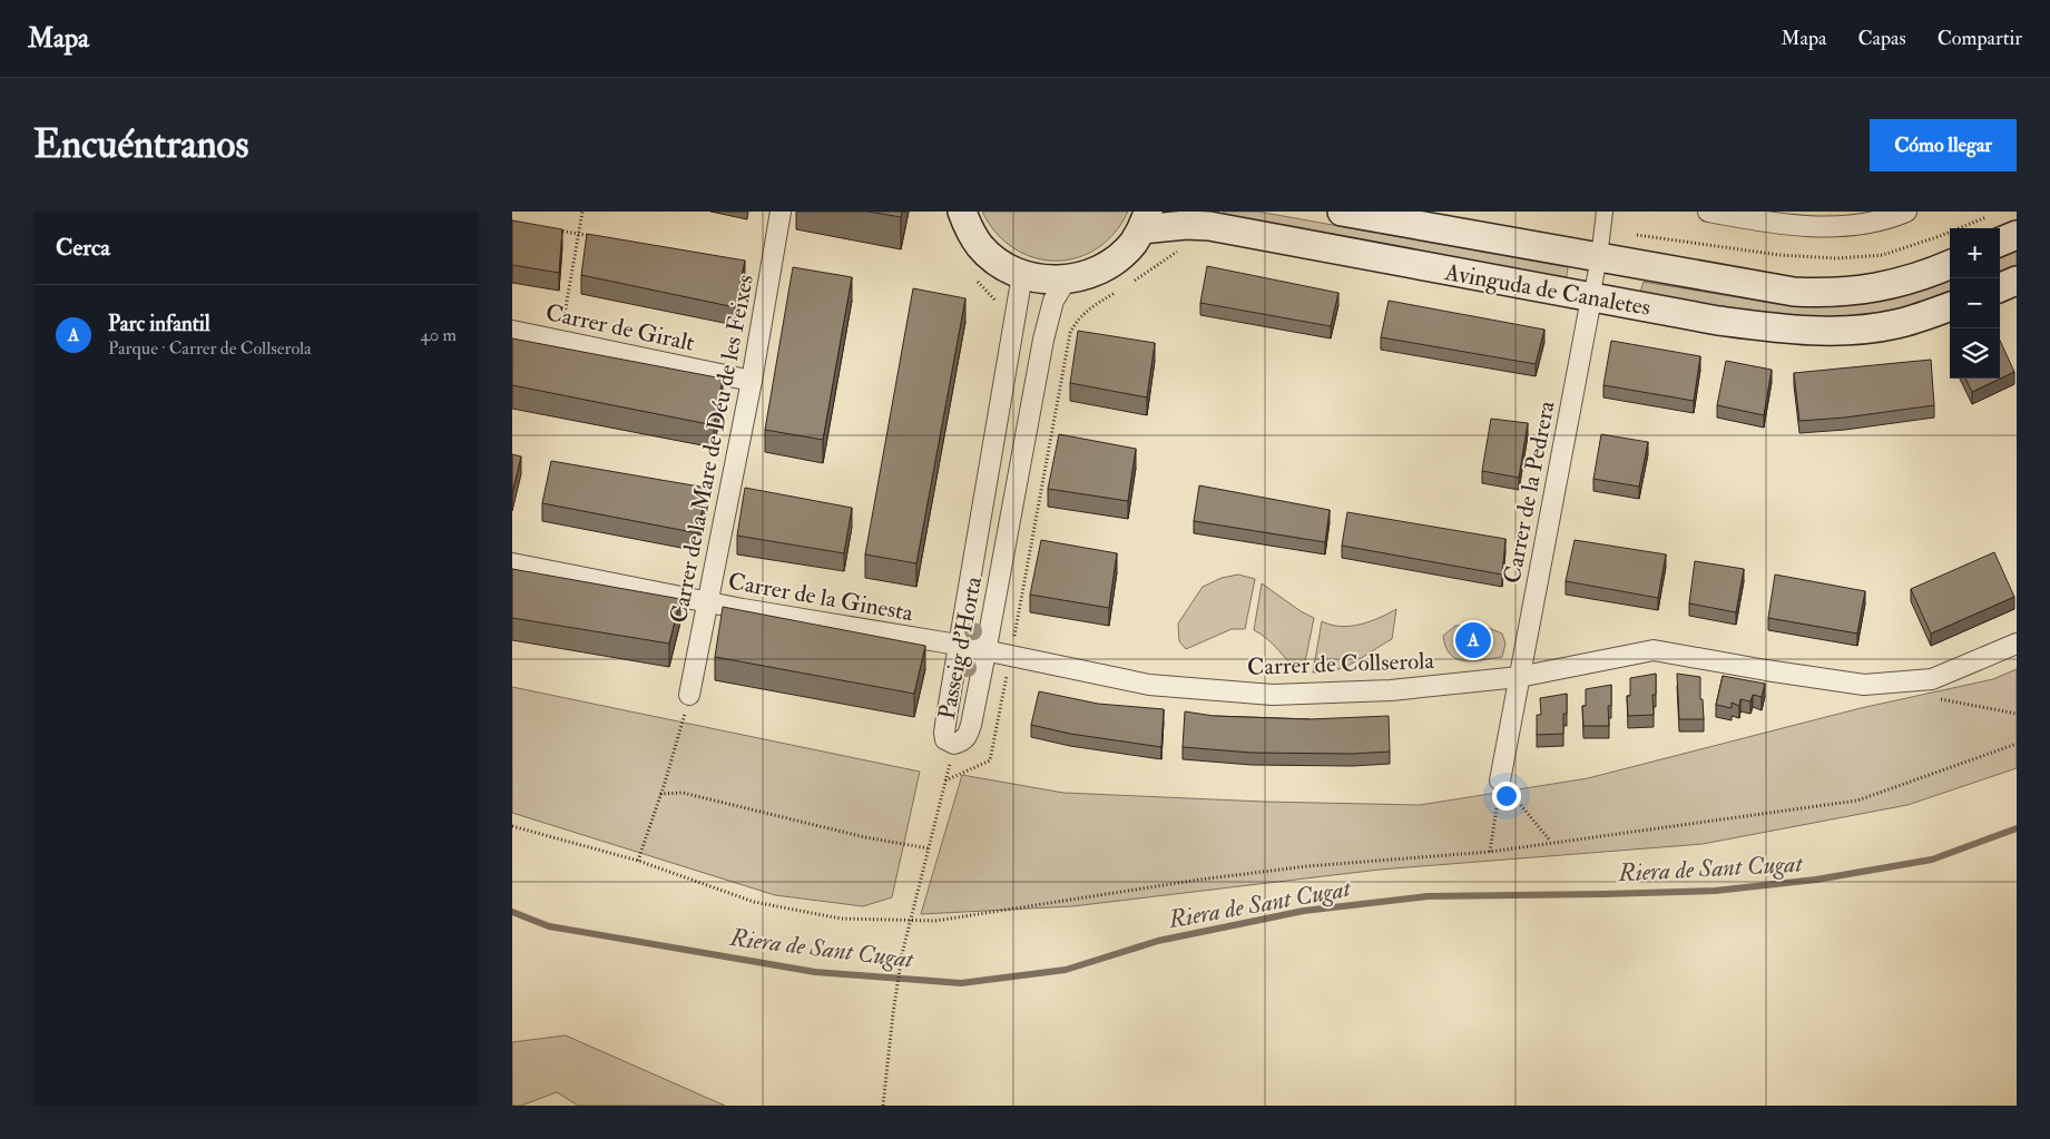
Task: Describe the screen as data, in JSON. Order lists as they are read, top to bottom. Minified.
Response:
{"streets":{"main road":["Avinguda de Canaletes"],"street":["Carrer de Giralt","Carrer de la Mare de Déu de les Feixes","Carrer de la Pedrera","Carrer de la Ginesta","Passeig d'Horta","Carrer de Collserola"]},"crossings":[["Avinguda de Canaletes","Carrer de la Pedrera"],["Carrer de Giralt","Carrer de la Mare de Déu de les Feixes"],["Carrer de la Mare de Déu de les Feixes","Carrer de la Ginesta"],["Carrer de la Pedrera","Carrer de Collserola"],["Carrer de la Ginesta","Passeig d'Horta"],["Carrer de la Ginesta","Carrer de Collserola"],["Passeig d'Horta","Carrer de Collserola"]],"water":["Riera de Sant Cugat"],"page":{"header":"Mapa","nav":["Mapa","Capas","Compartir"],"buttons":"Cómo llegar","title":"Encuéntranos","heading":"Cerca","map_buttons":["+","−"],"list":[{"mark":"A","name":"Parc infantil","note":"Parque · Carrer de Collserola","value":"40 m"}],"pins":"A"}}
